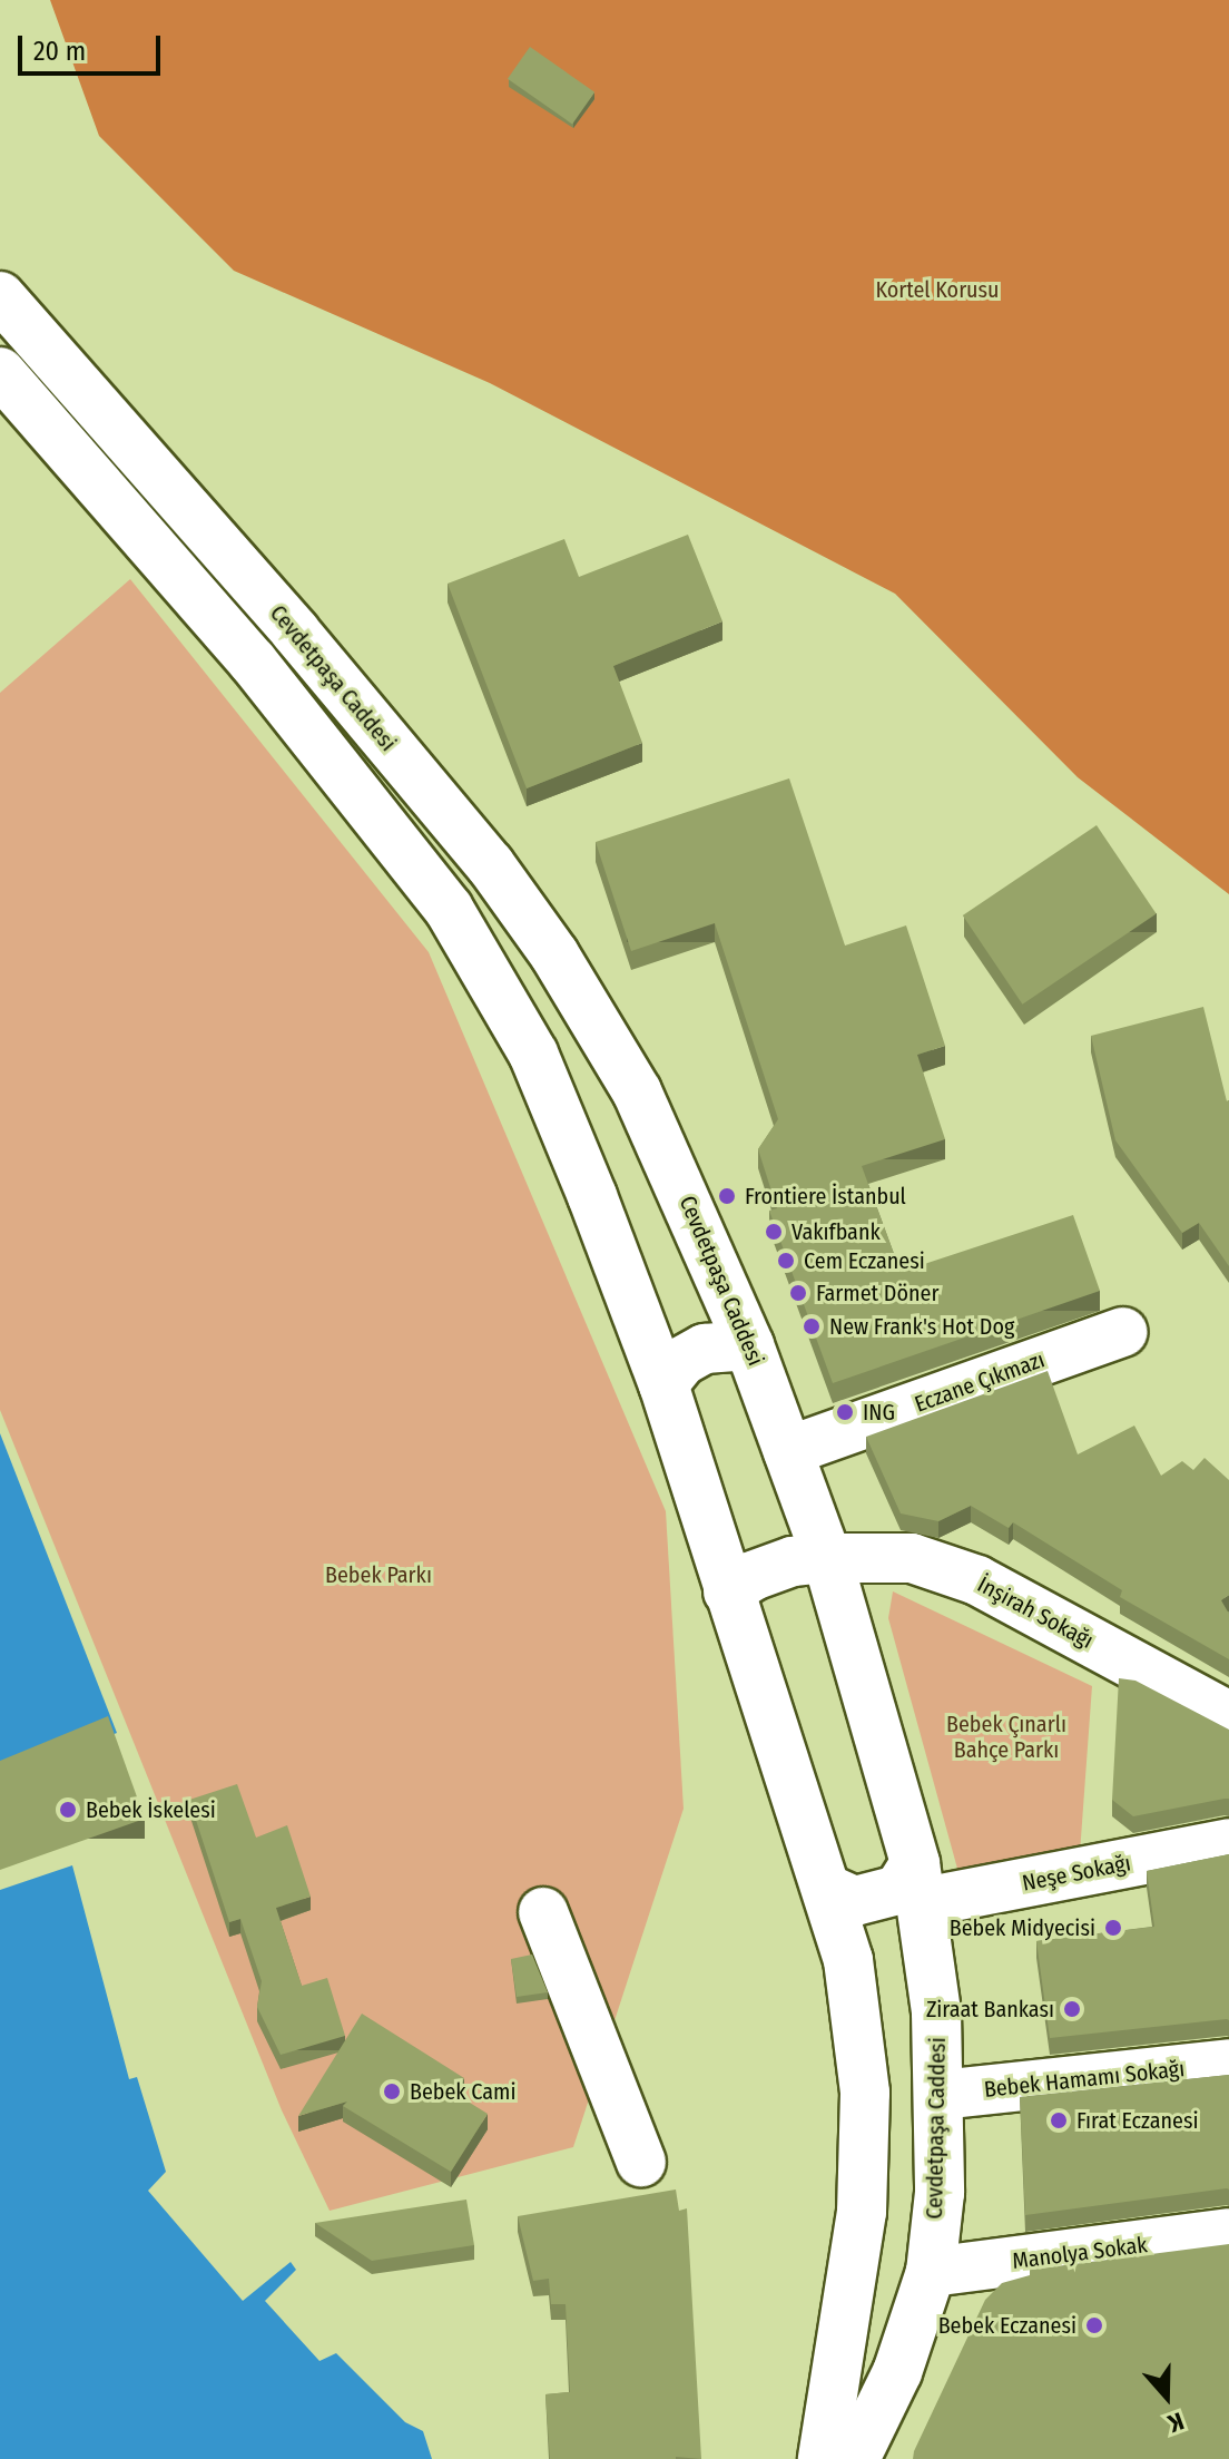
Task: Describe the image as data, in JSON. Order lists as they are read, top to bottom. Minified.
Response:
{"streets":{"main road":["Cevdetpaşa Caddesi","Eczane Çıkmazı","İnşirah Sokağı","Neşe Sokağı","Bebek Hamamı Sokağı","Manolya Sokak"]},"crossings":[["Cevdetpaşa Caddesi","Eczane Çıkmazı"],["Cevdetpaşa Caddesi","İnşirah Sokağı"],["Cevdetpaşa Caddesi","Neşe Sokağı"],["Cevdetpaşa Caddesi","Bebek Hamamı Sokağı"],["Cevdetpaşa Caddesi","Manolya Sokak"]],"parks":["Kortel Korusu","Bebek Parkı","Bebek Çınarlı Bahçe Parkı"],"places":["Frontiere İstanbul","Vakıfbank","Cem Eczanesi","Farmet Döner","New Frank's Hot Dog","ING","Bebek İskelesi","Bebek Midyecisi","Ziraat Bankası","Bebek Cami","Fırat Eczanesi","Bebek Eczanesi"],"scale_bar":"20 m","north":"bottom"}
